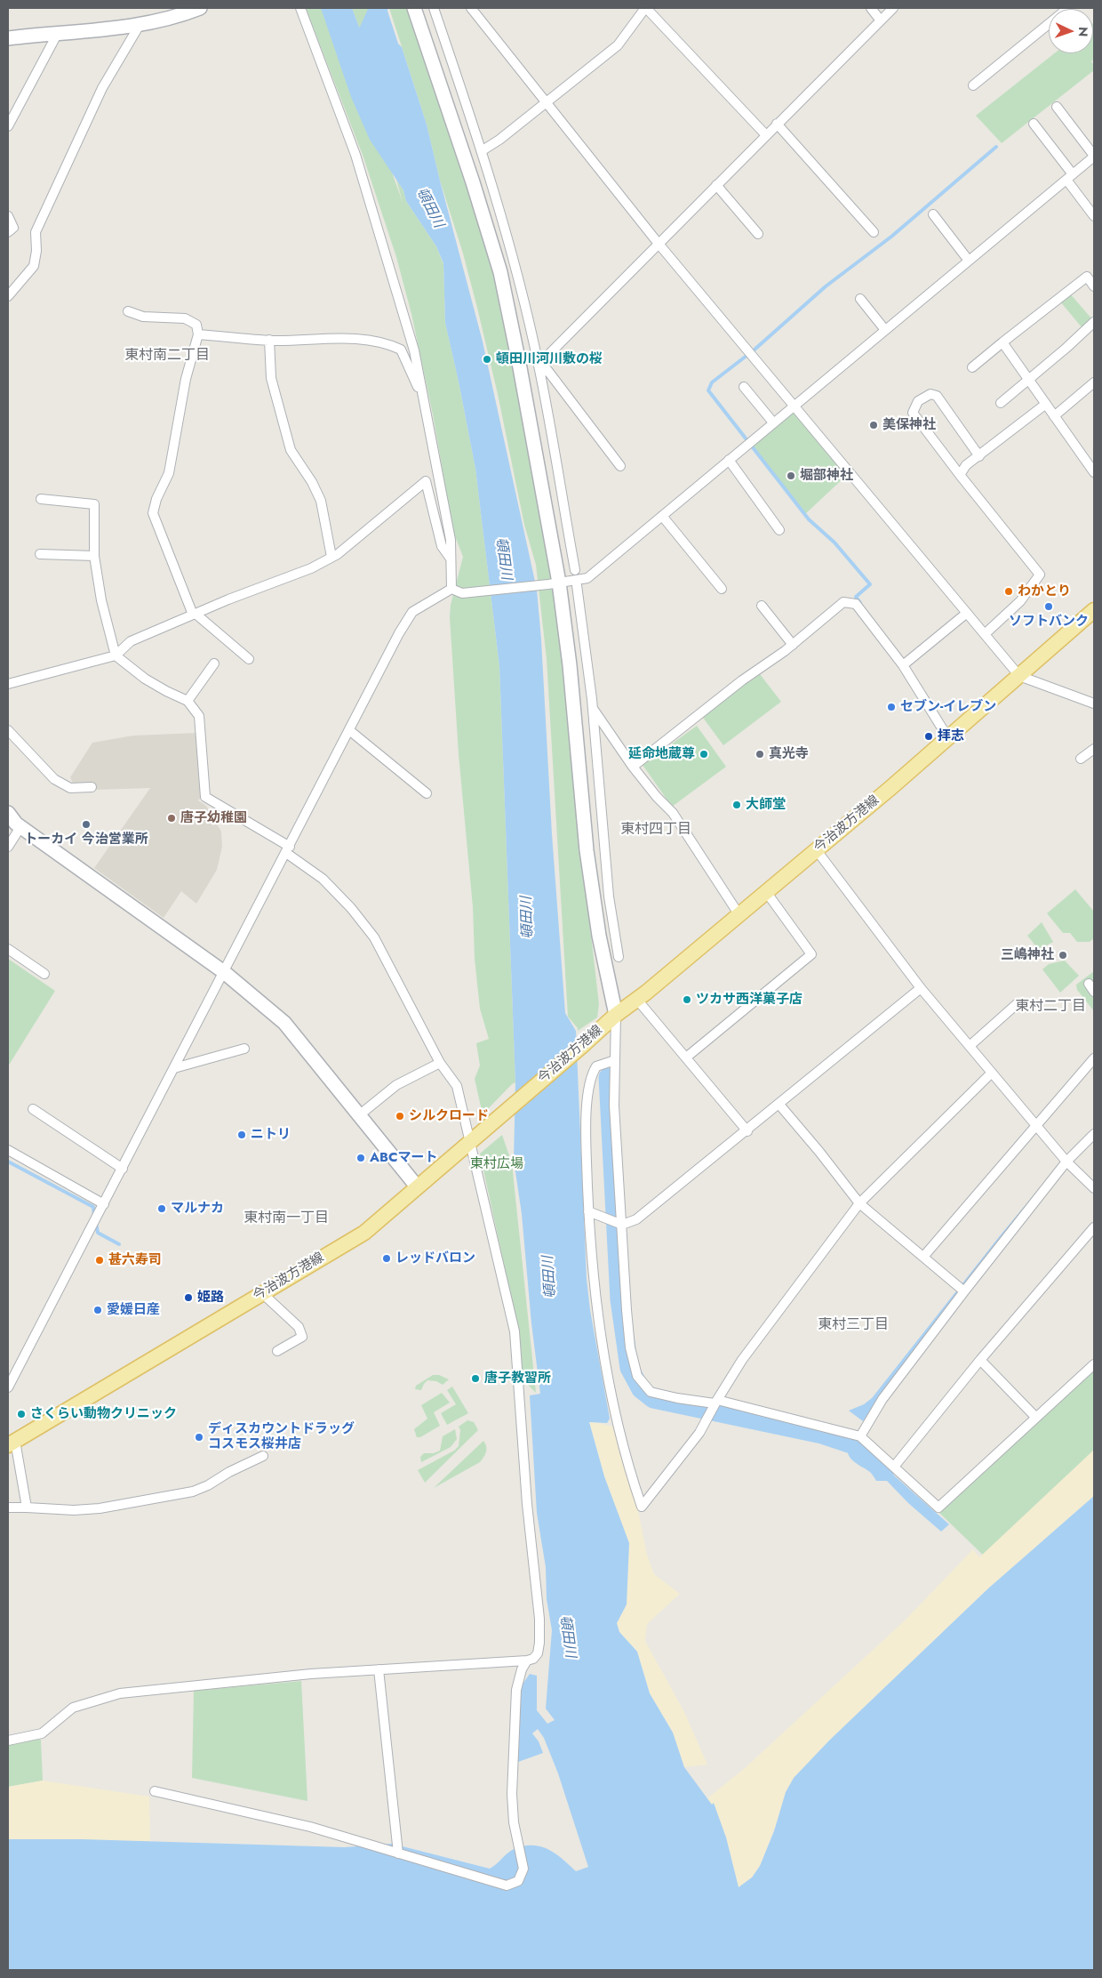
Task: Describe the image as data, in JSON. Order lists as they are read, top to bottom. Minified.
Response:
{"streets":{"main road":["今治波方港線"]},"districts":["東村南二丁目","東村四丁目","東村二丁目","東村南一丁目","東村三丁目"],"water":["頓田川"],"parks":["東村広場"],"places":["頓田川河川敷の桜","美保神社","堀部神社","わかとり","ソフトバンク","セブン-イレブン","拝志","延命地蔵尊","真光寺","大師堂","唐子幼稚園","トーカイ 今治営業所","三嶋神社","ツカサ西洋菓子店","シルクロード","ニトリ","ABCマート","マルナカ","レッドバロン","甚六寿司","姫路","愛媛日産","唐子教習所","さくらい動物クリニック","ディスカウントドラッグ コスモス桜井店"],"north":"right"}
